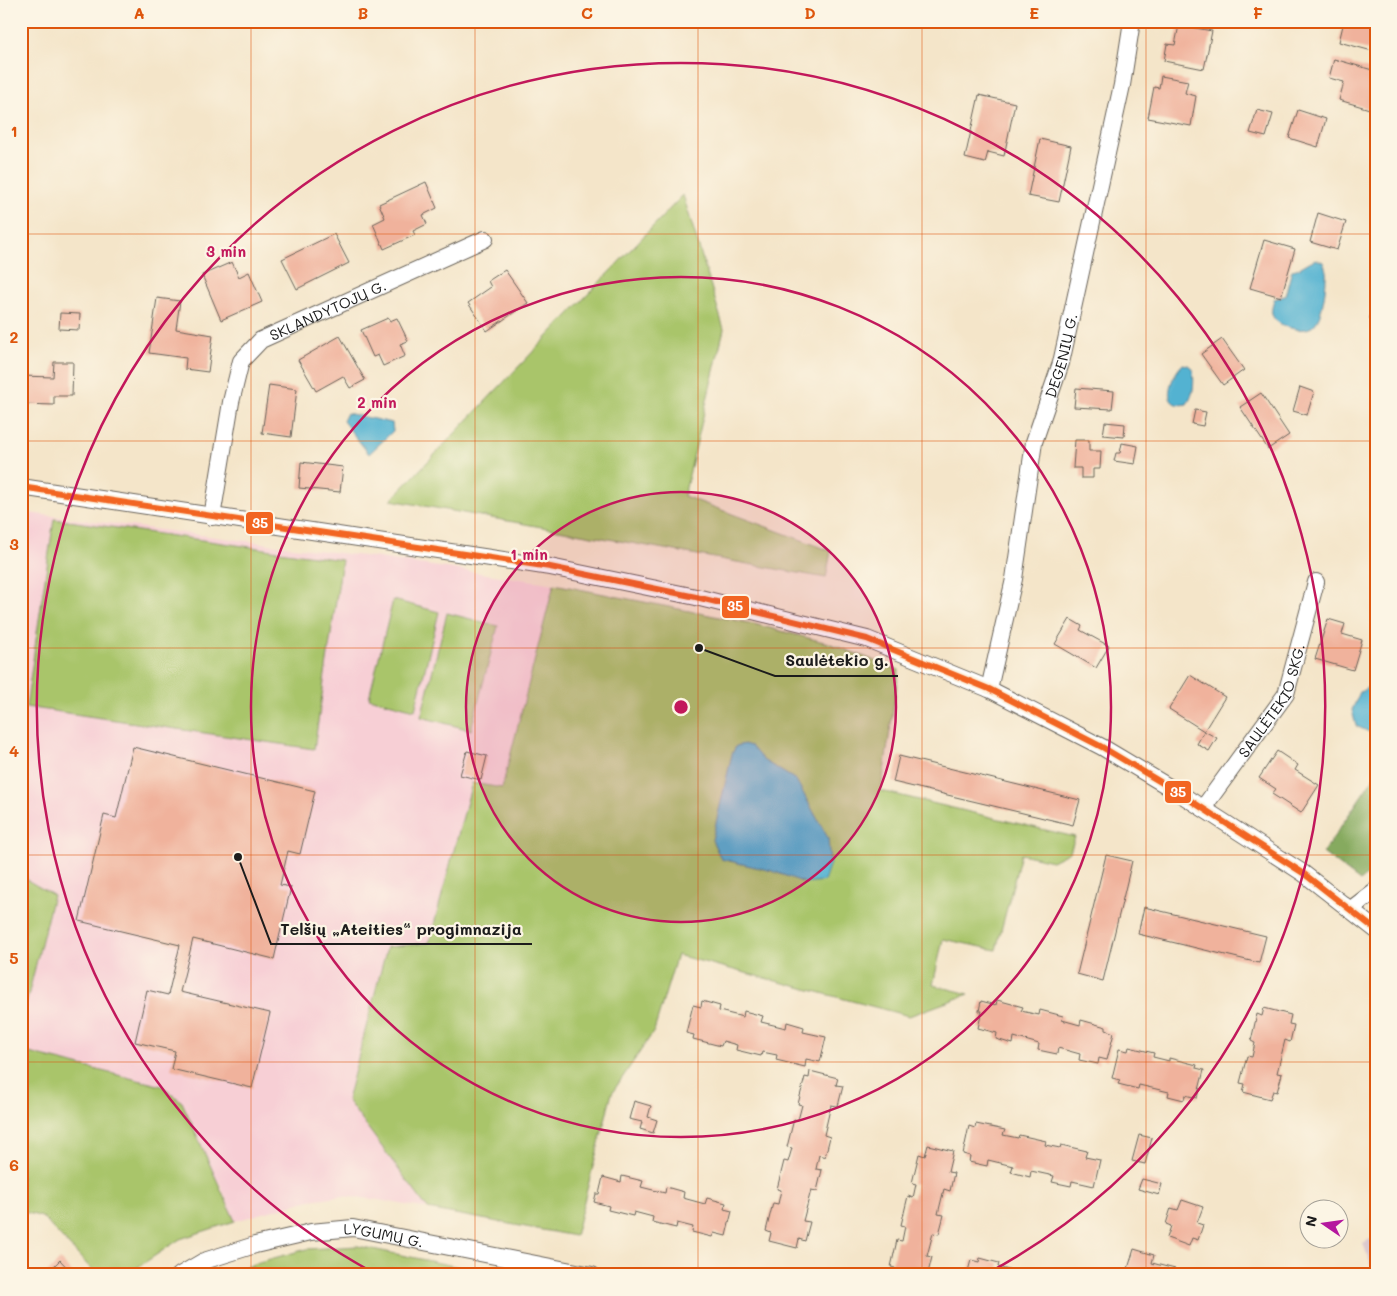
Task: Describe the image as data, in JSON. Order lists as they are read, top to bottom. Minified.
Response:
{"streets":{"street":["SKLANDYTOJŲ G.","DEGENIŲ G.","SAULĖTEKIO SKG.","LYGUMŲ G."]},"places":["Saulėtekio g.","Telšių „Ateities“ progimnazija"],"lines":["transit line 35"],"north":"left","grid":{"columns":["A","B","C","D","E","F"],"rows":["1","2","3","4","5","6"]},"rings":["3 min","2 min","1 min"]}
